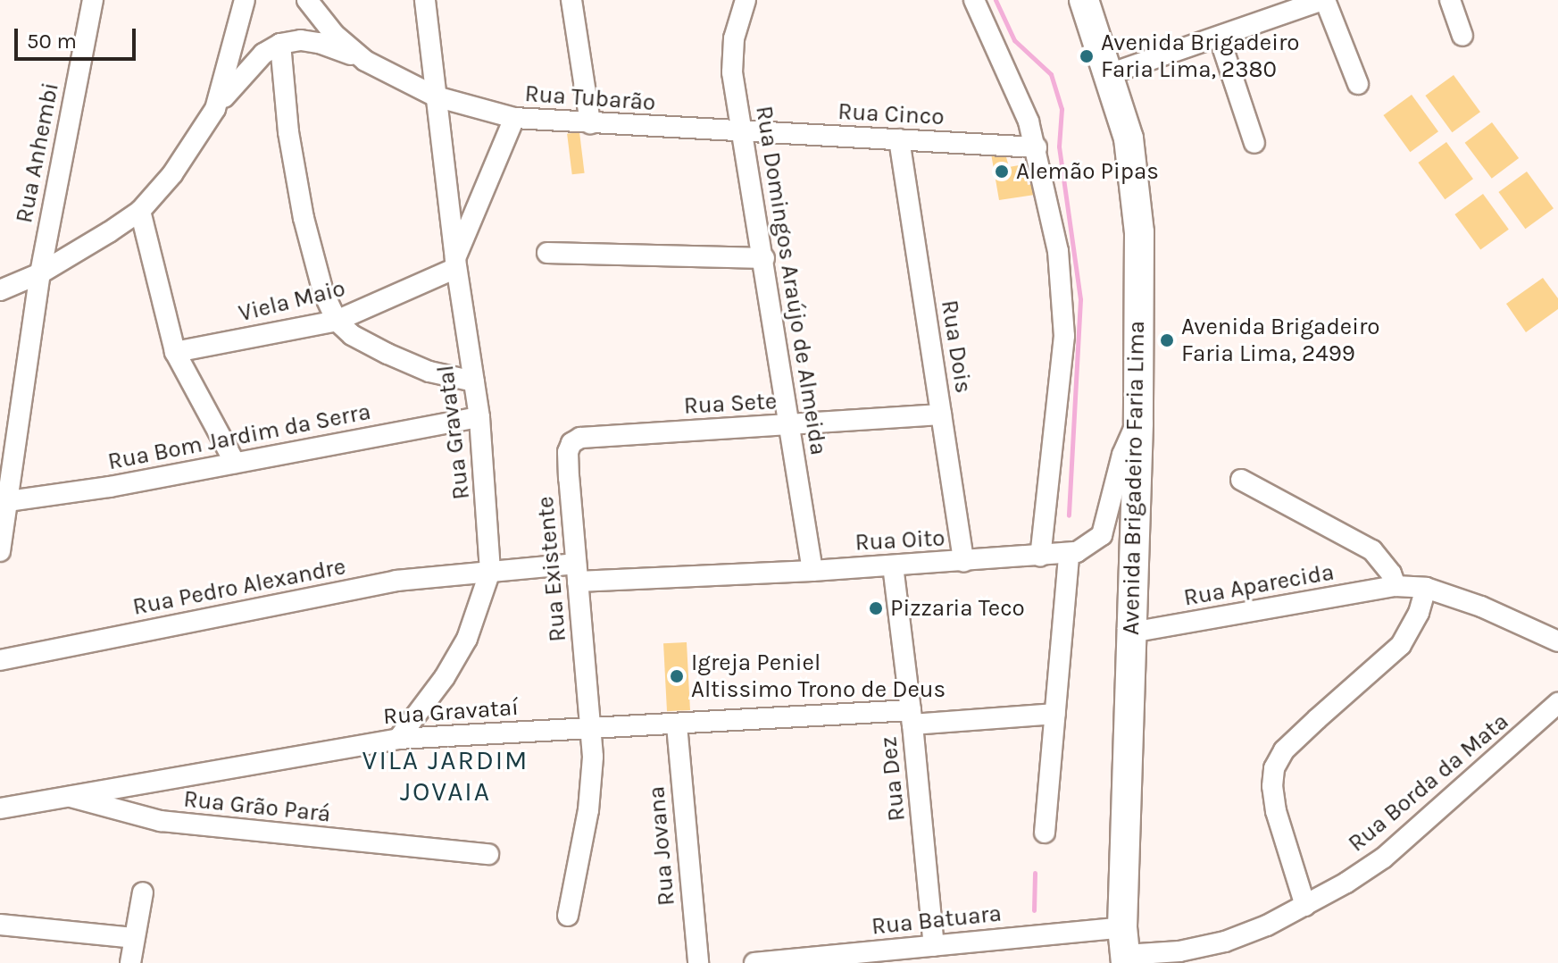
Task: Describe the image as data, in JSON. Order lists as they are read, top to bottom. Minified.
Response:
{"streets":{"main road":["Avenida Brigadeiro Faria Lima"],"street":["Rua Tubarão","Rua Cinco","Rua Anhembi","Rua Domingos Araújo de Almeida","Viela Maio","Rua Dois","Rua Sete","Rua Gravatal","Rua Bom Jardim da Serra","Rua Oito","Rua Existente","Rua Aparecida","Rua Pedro Alexandre","Rua Gravataí","Rua Dez","Rua Borda da Mata","Rua Grão Pará","Rua Jovana","Rua Batuara"]},"crossings":[["Rua Tubarão","Rua Cinco"],["Rua Tubarão","Rua Domingos Araújo de Almeida"],["Rua Tubarão","Rua Gravatal"],["Rua Cinco","Rua Domingos Araújo de Almeida"],["Rua Cinco","Rua Dois"],["Rua Anhembi","Rua Bom Jardim da Serra"],["Rua Domingos Araújo de Almeida","Rua Sete"],["Rua Domingos Araújo de Almeida","Rua Oito"],["Viela Maio","Rua Gravatal"],["Rua Dois","Rua Sete"],["Rua Dois","Rua Oito"],["Rua Sete","Rua Existente"],["Rua Gravatal","Rua Bom Jardim da Serra"],["Rua Gravatal","Rua Oito"],["Rua Gravatal","Rua Pedro Alexandre"],["Rua Gravatal","Rua Gravataí"],["Avenida Brigadeiro Faria Lima","Rua Oito"],["Avenida Brigadeiro Faria Lima","Rua Aparecida"],["Avenida Brigadeiro Faria Lima","Rua Borda da Mata"],["Avenida Brigadeiro Faria Lima","Rua Batuara"],["Rua Oito","Rua Existente"],["Rua Oito","Rua Pedro Alexandre"],["Rua Oito","Rua Dez"],["Rua Existente","Rua Gravataí"],["Rua Gravataí","Rua Dez"],["Rua Gravataí","Rua Grão Pará"],["Rua Gravataí","Rua Jovana"],["Rua Dez","Rua Batuara"],["Rua Borda da Mata","Rua Batuara"]],"districts":["VILA JARDIM JOVAIA"],"places":["Avenida Brigadeiro Faria Lima, 2380","Alemão Pipas","Avenida Brigadeiro Faria Lima, 2499","Pizzaria Teco","Igreja Peniel Altissimo Trono de Deus"],"scale_bar":"50 m"}
